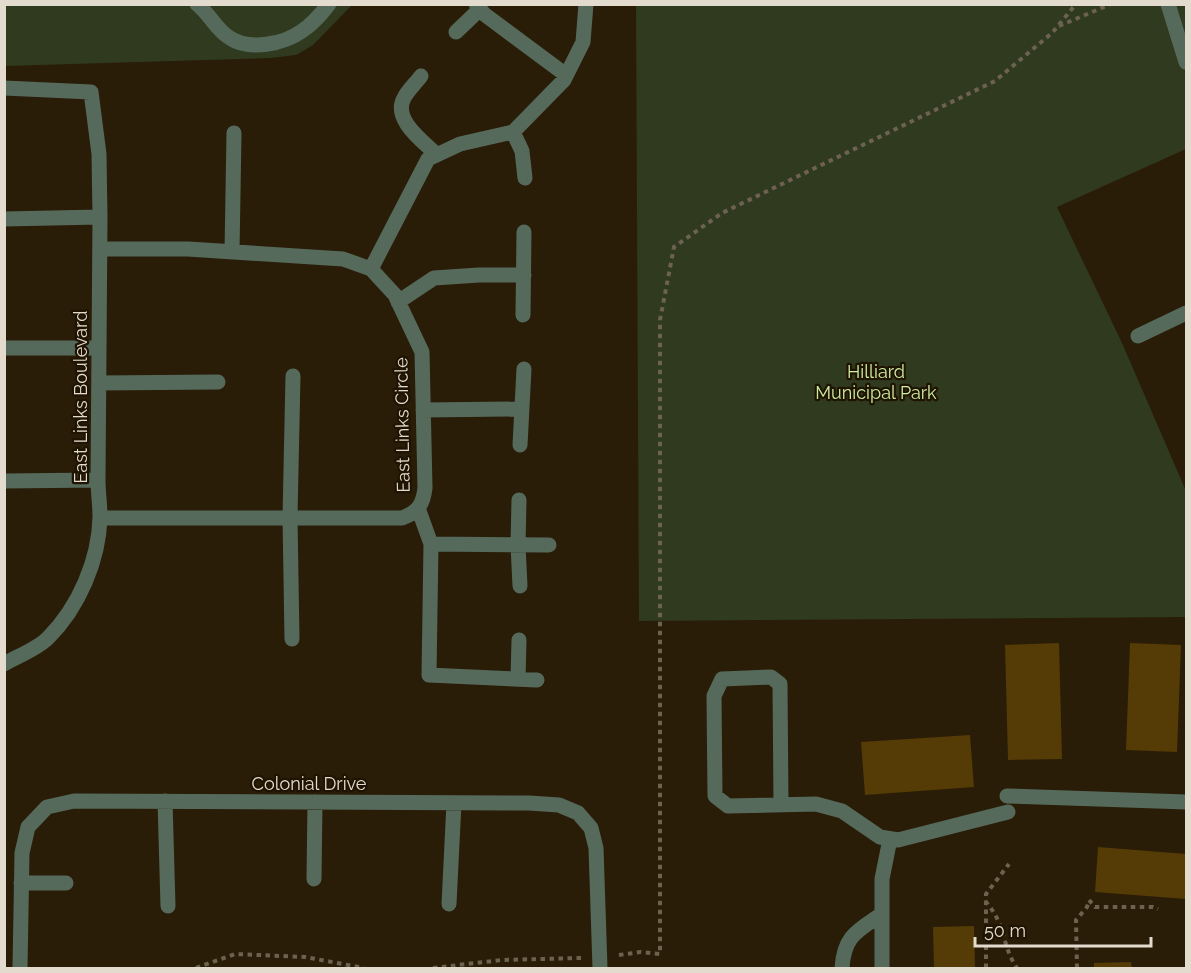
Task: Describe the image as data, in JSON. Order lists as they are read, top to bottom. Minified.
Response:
{"streets":{"street":["East Links Boulevard","East Links Circle","Colonial Drive"]},"crossings":[["East Links Boulevard","East Links Circle"]],"parks":["Hilliard Municipal Park"],"scale_bar":"50 m"}
